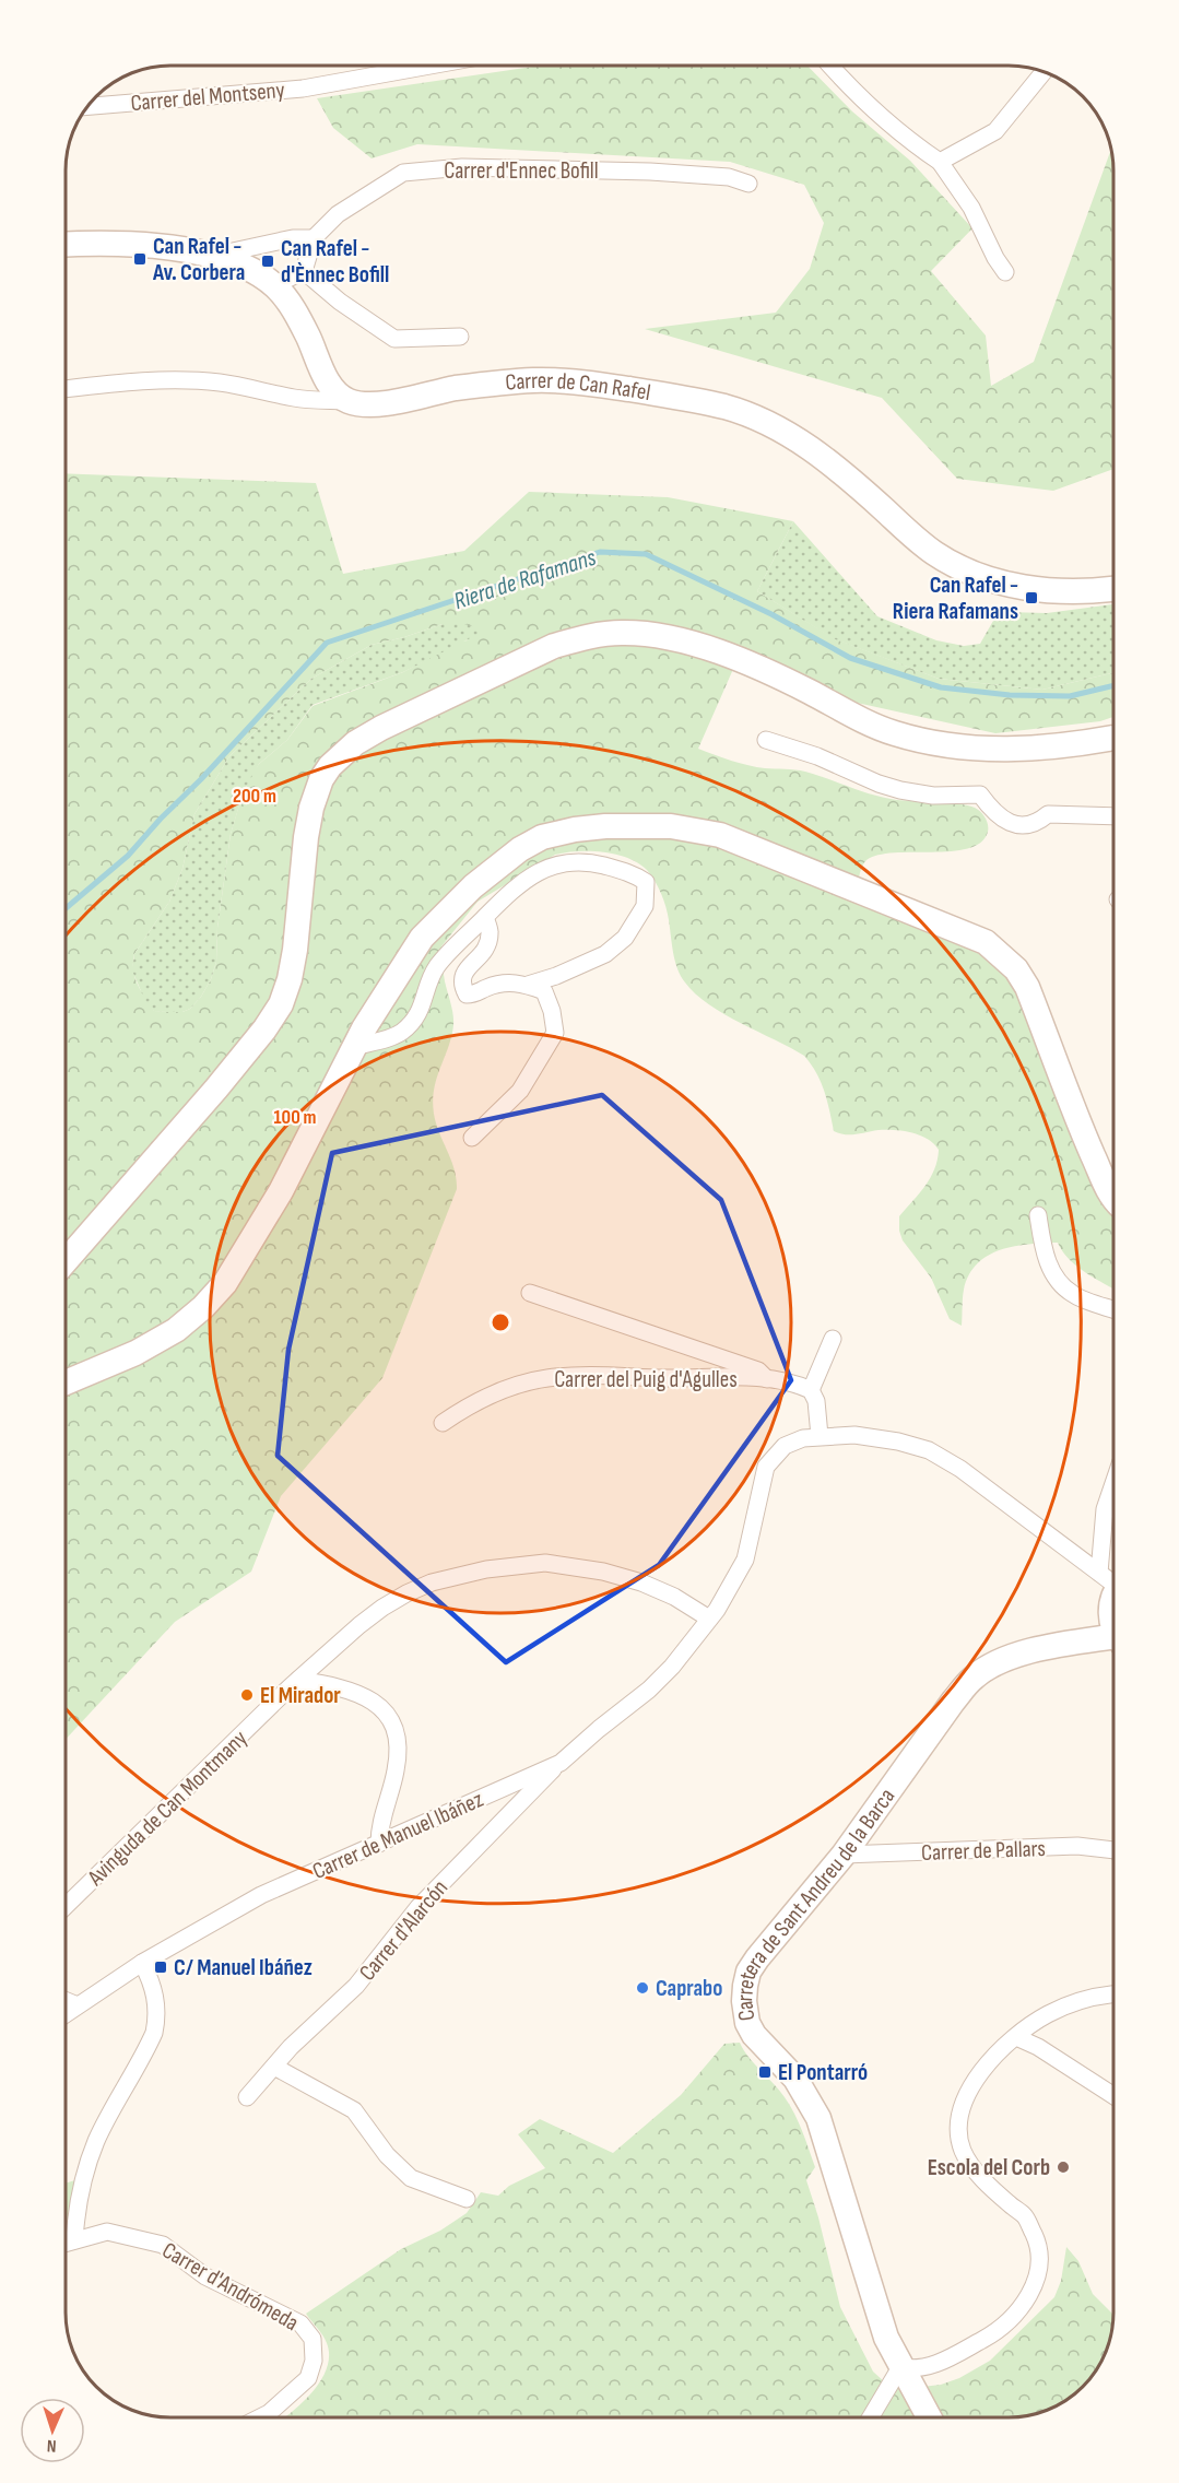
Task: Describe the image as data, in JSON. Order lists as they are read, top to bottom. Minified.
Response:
{"streets":{"street":["Carrer del Montseny","Carrer d'Ennec Bofill","Carrer de Can Rafel","Carrer del Puig d'Agulles","Avinguda de Can Montmany","Carrer de Manuel Ibáñez","Carrer de Pallars","Carretera de Sant Andreu de la Barca","Carrer d'Alarcón","Carrer d'Andrómeda"]},"crossings":[["Avinguda de Can Montmany","Carrer de Manuel Ibáñez"],["Carrer de Manuel Ibáñez","Carrer d'Alarcón"],["Carrer de Pallars","Carretera de Sant Andreu de la Barca"]],"water":["Riera de Rafamans"],"places":{"transit":["Can Rafel - Av. Corbera","Can Rafel - d'Ènnec Bofill","Can Rafel - Riera Rafamans","C/ Manuel Ibáñez","El Pontarró"],"other":["El Mirador","Caprabo","Escola del Corb"]},"north":"bottom","rings":["200 m","100 m"]}
